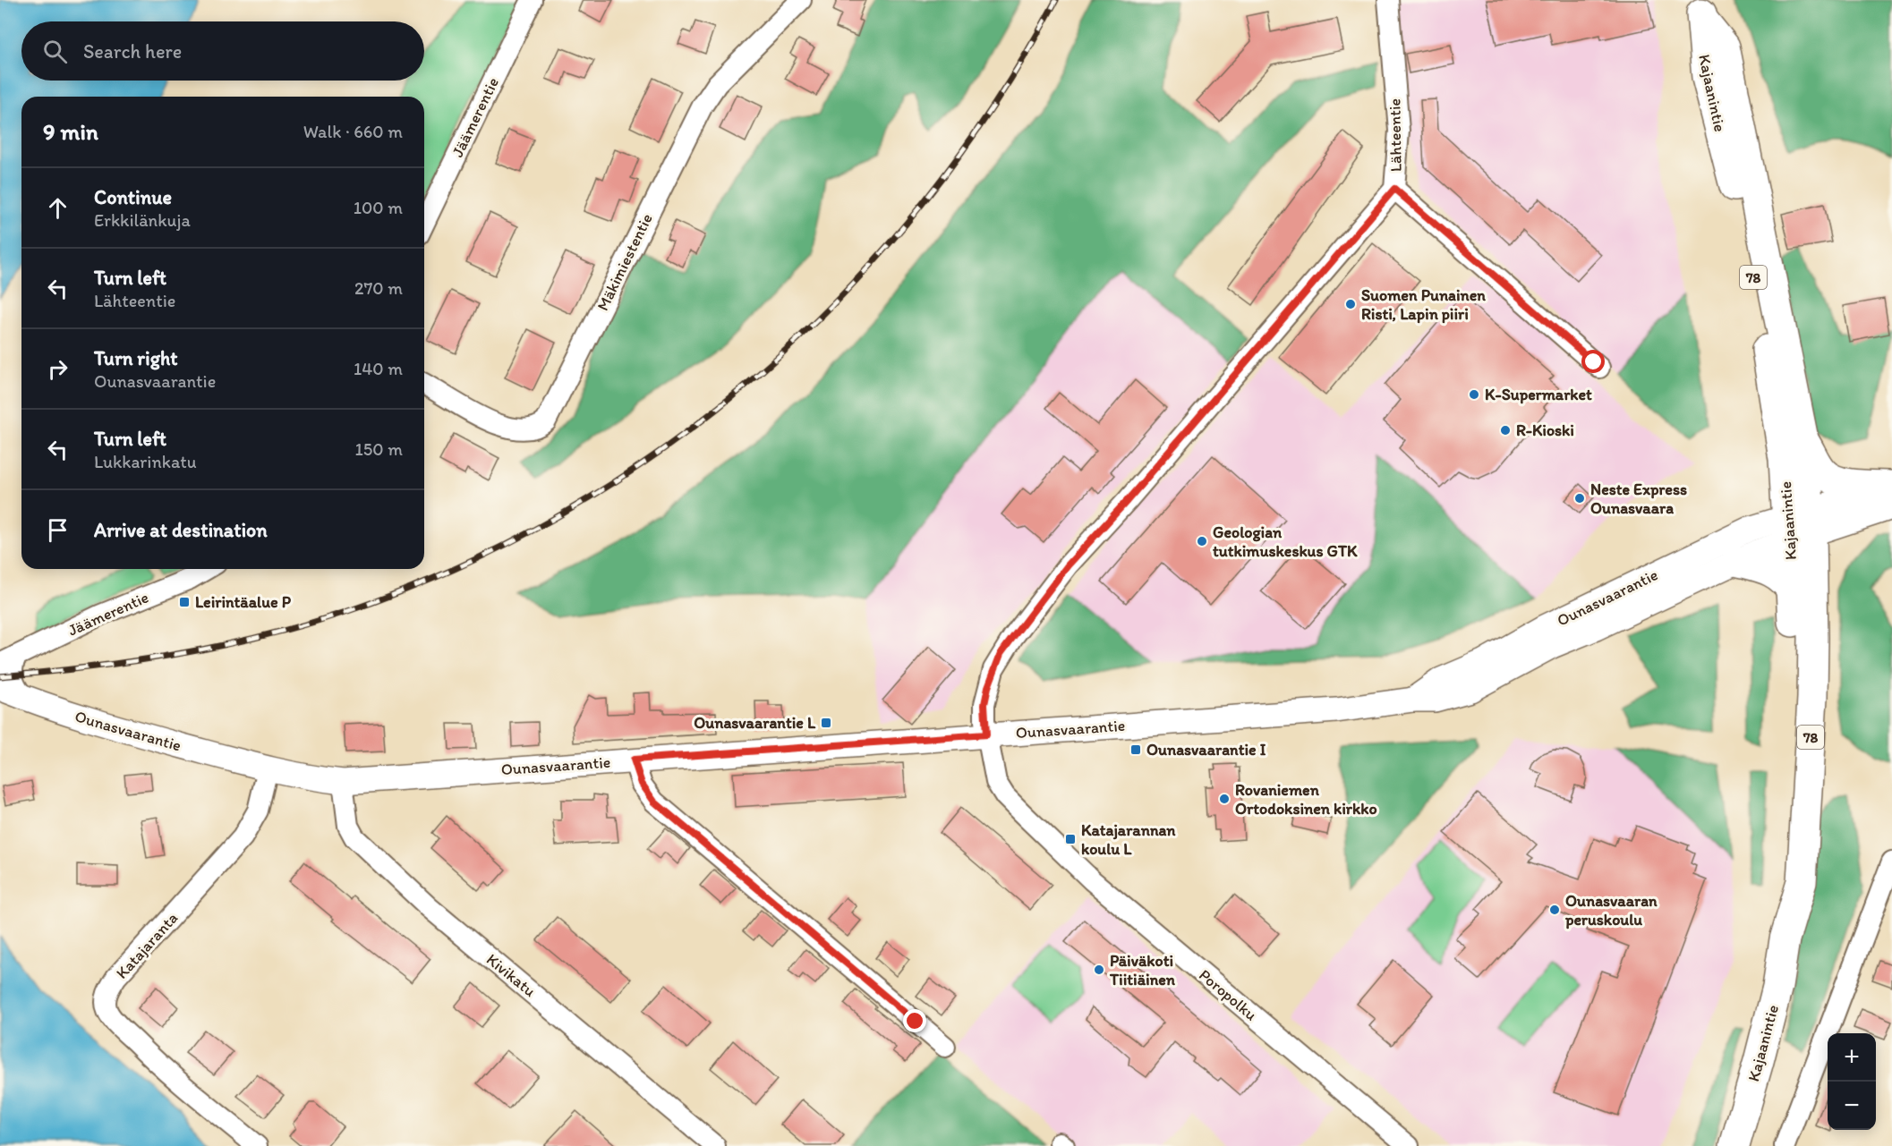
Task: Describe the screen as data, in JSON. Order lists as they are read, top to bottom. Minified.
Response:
{"streets":{"main road":["Kajaanintie","78"],"street":["Jäämerentie","Lähteentie","Mäkimiestentie","Ounasvaarantie","Katajaranta","Kivikatu","Poropolku"]},"crossings":[["Kajaanintie","Ounasvaarantie"],["Lähteentie","Ounasvaarantie"],["Lähteentie","Poropolku"],["Ounasvaarantie","Katajaranta"],["Ounasvaarantie","Kivikatu"],["Ounasvaarantie","Poropolku"]],"places":{"other":["Suomen Punainen Risti, Lapin piiri","K-Supermarket","R-Kioski","Neste Express Ounasvaara","Geologian tutkimuskeskus GTK","Rovaniemen Ortodoksinen kirkko","Ounasvaaran peruskoulu","Päiväkoti Tiitiäinen"],"transit":["Leirintäalue P","Ounasvaarantie L","Ounasvaarantie I","Katajarannan koulu L"]},"page":{"search":"Search here","heading":["9 min","Walk · 660 m"],"list":[["Continue","Erkkilänkuja","100 m"],["Turn left","Lähteentie","270 m"],["Turn right","Ounasvaarantie","140 m"],["Turn left","Lukkarinkatu","150 m"],"Arrive at destination"],"map_buttons":["+","−"]}}
